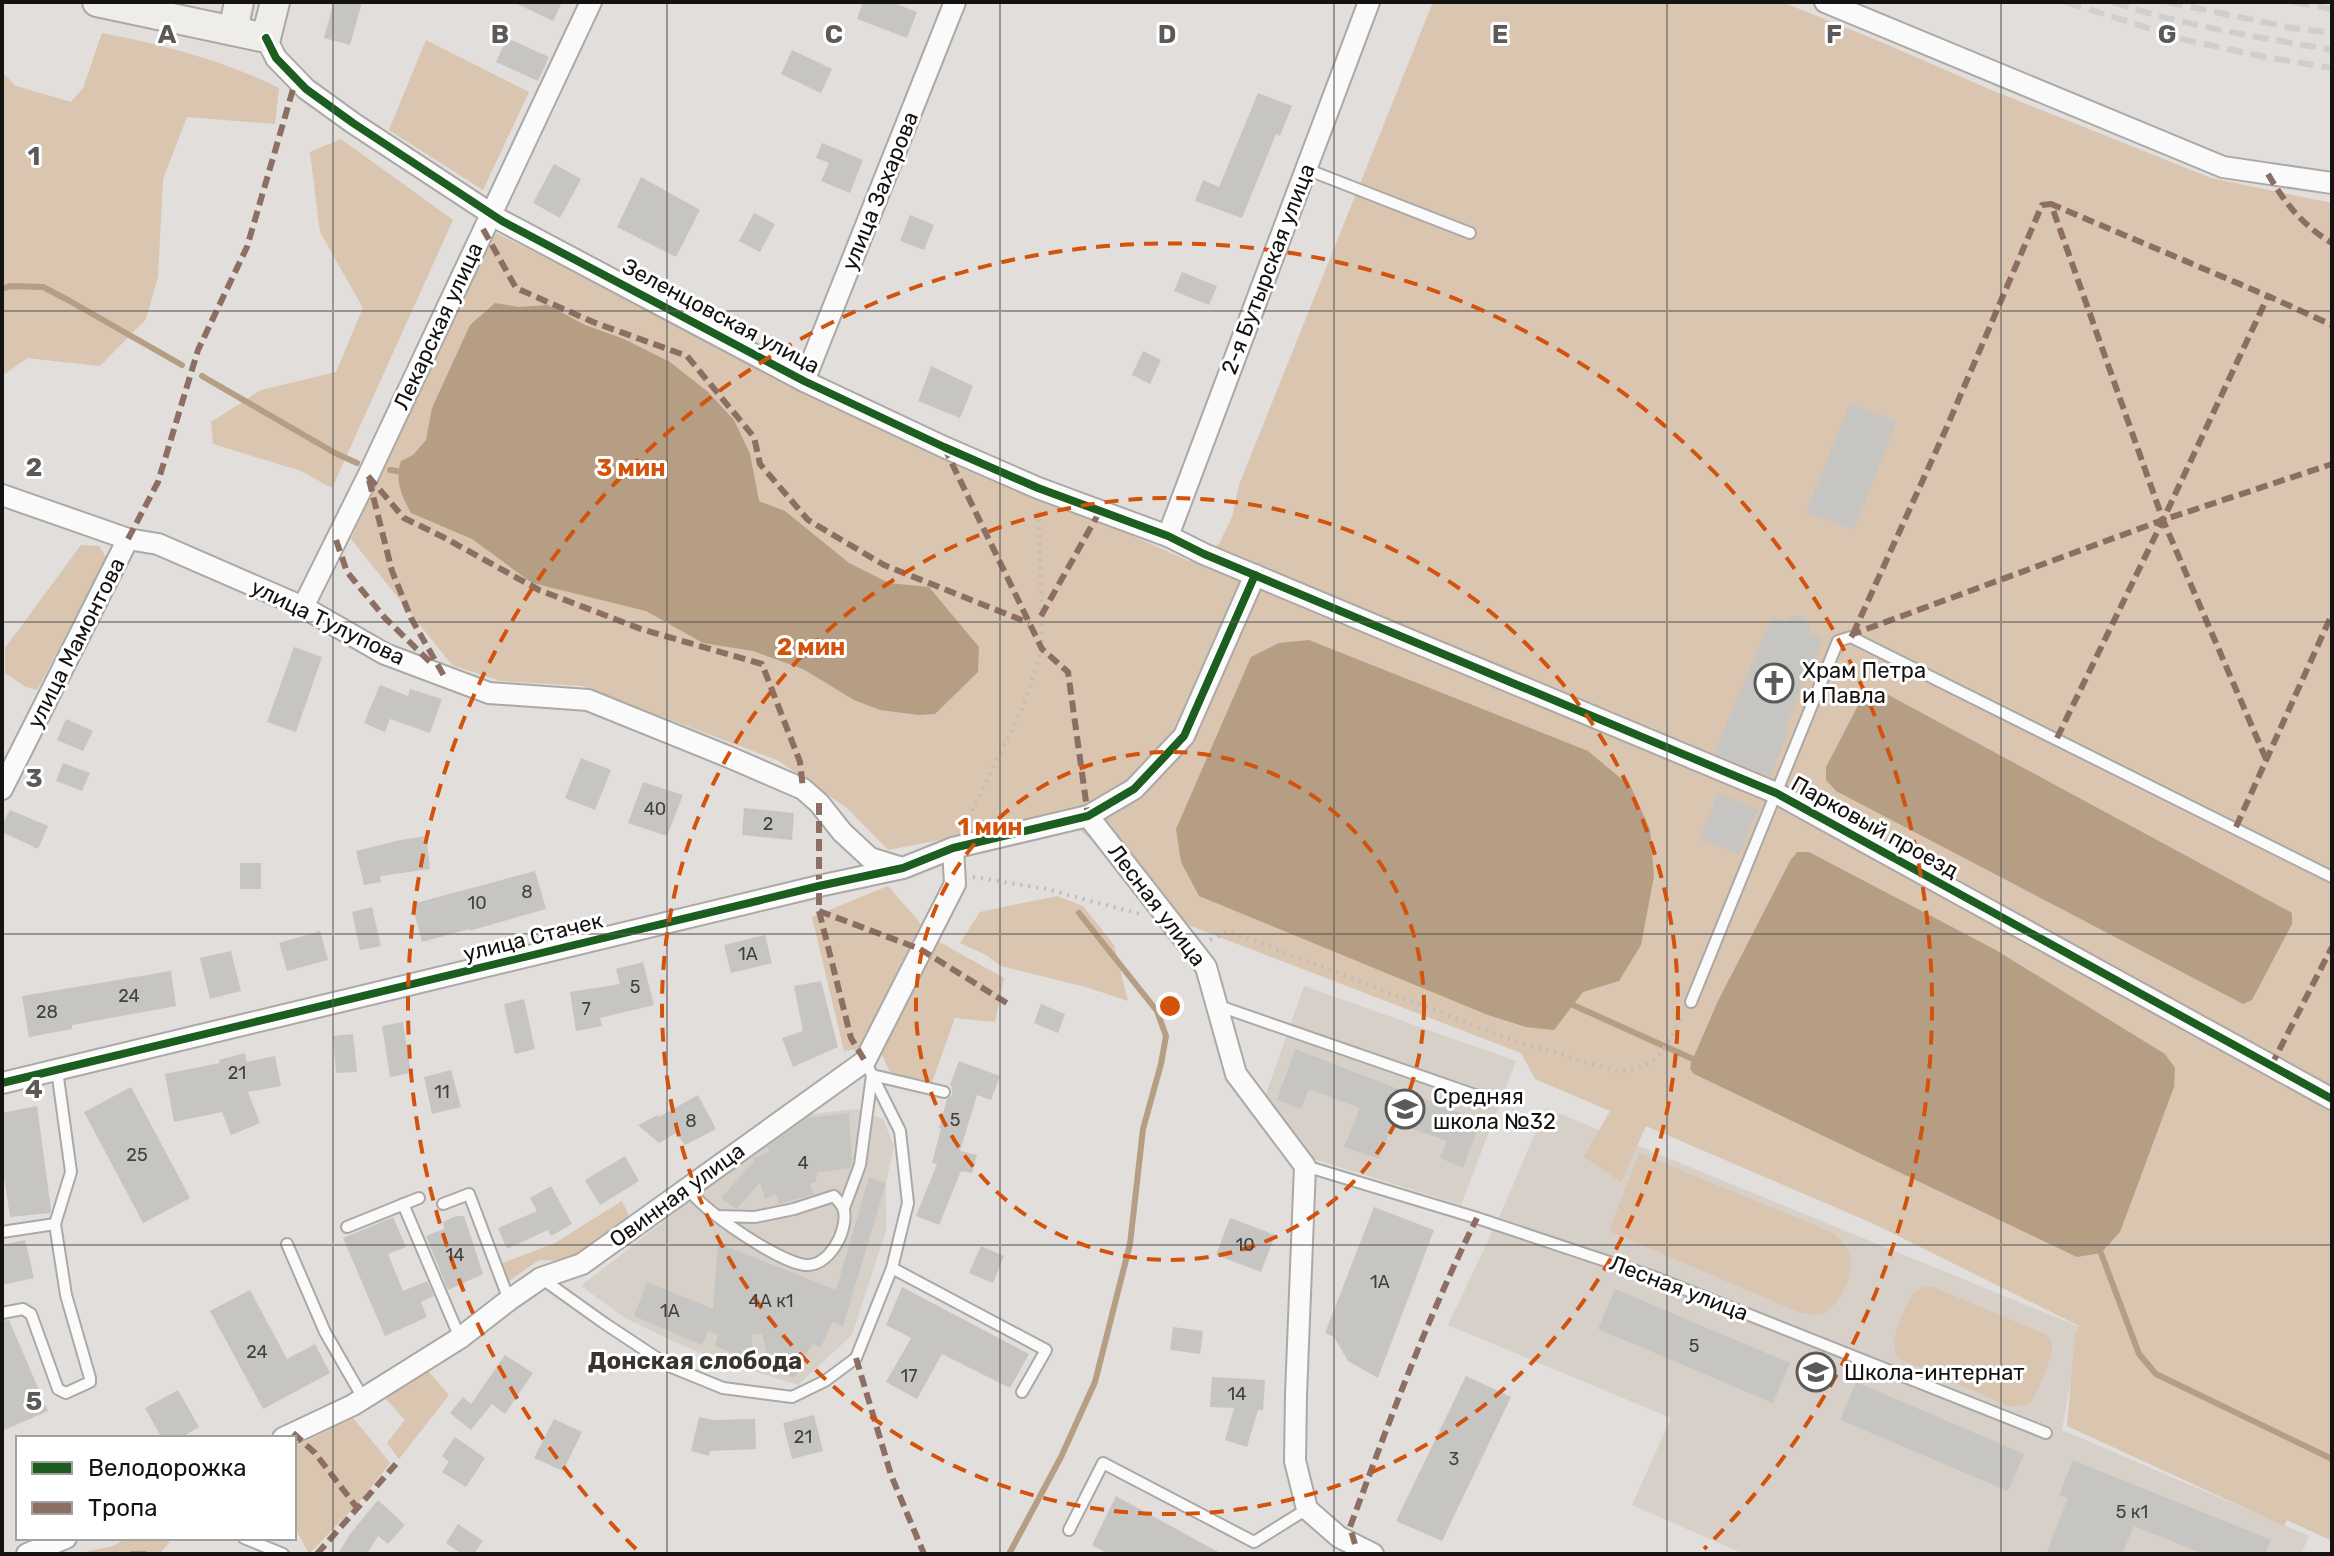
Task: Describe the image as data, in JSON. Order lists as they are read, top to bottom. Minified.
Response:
{"streets":{"street":["улица Захарова","2-я Бутырская улица","Зеленцовская улица","Лекарская улица","улица Тулупова","улица Мамонтова","Парковый проезд","Лесная улица","улица Стачек","Овинная улица"]},"crossings":[["улица Захарова","Зеленцовская улица"],["2-я Бутырская улица","Зеленцовская улица"],["Зеленцовская улица","Лекарская улица"],["Зеленцовская улица","Парковый проезд"],["Лекарская улица","улица Тулупова"],["улица Тулупова","улица Мамонтова"],["улица Тулупова","улица Стачек"],["Парковый проезд","улица Стачек"],["Лесная улица","улица Стачек"],["улица Стачек","Овинная улица"]],"districts":["Донская слобода"],"places":{"church":["Храм Петра и Павла"],"school or university":["Средняя школа №32","Школа-интернат"]},"house_numbers":["40","2","8","10","1А","5","24","7","28","21","11","5","8","25","4","10","14","1А","4А к1","1А","5","24","17","14","21","3","5 к1"],"legend":["Велодорожка","Тропа"],"grid":{"columns":["A","B","C","D","E","F","G"],"rows":["1","2","3","4","5"]},"rings":["3 мин","2 мин","1 мин"]}
